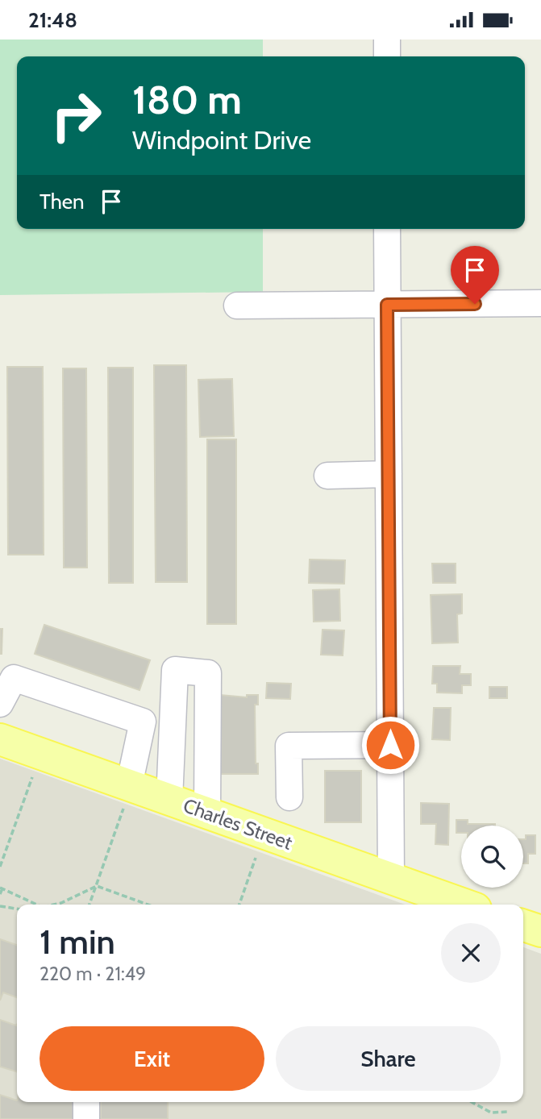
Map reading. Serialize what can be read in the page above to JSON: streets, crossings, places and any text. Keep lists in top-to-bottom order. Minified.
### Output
{"streets":{"main road":["Charles Street"]},"page":{"status":"21:48","turn":["180 m","Windpoint Drive"],"then":"Then","heading":["1 min","220 m · 21:49"],"buttons":["Exit","Share"]}}
